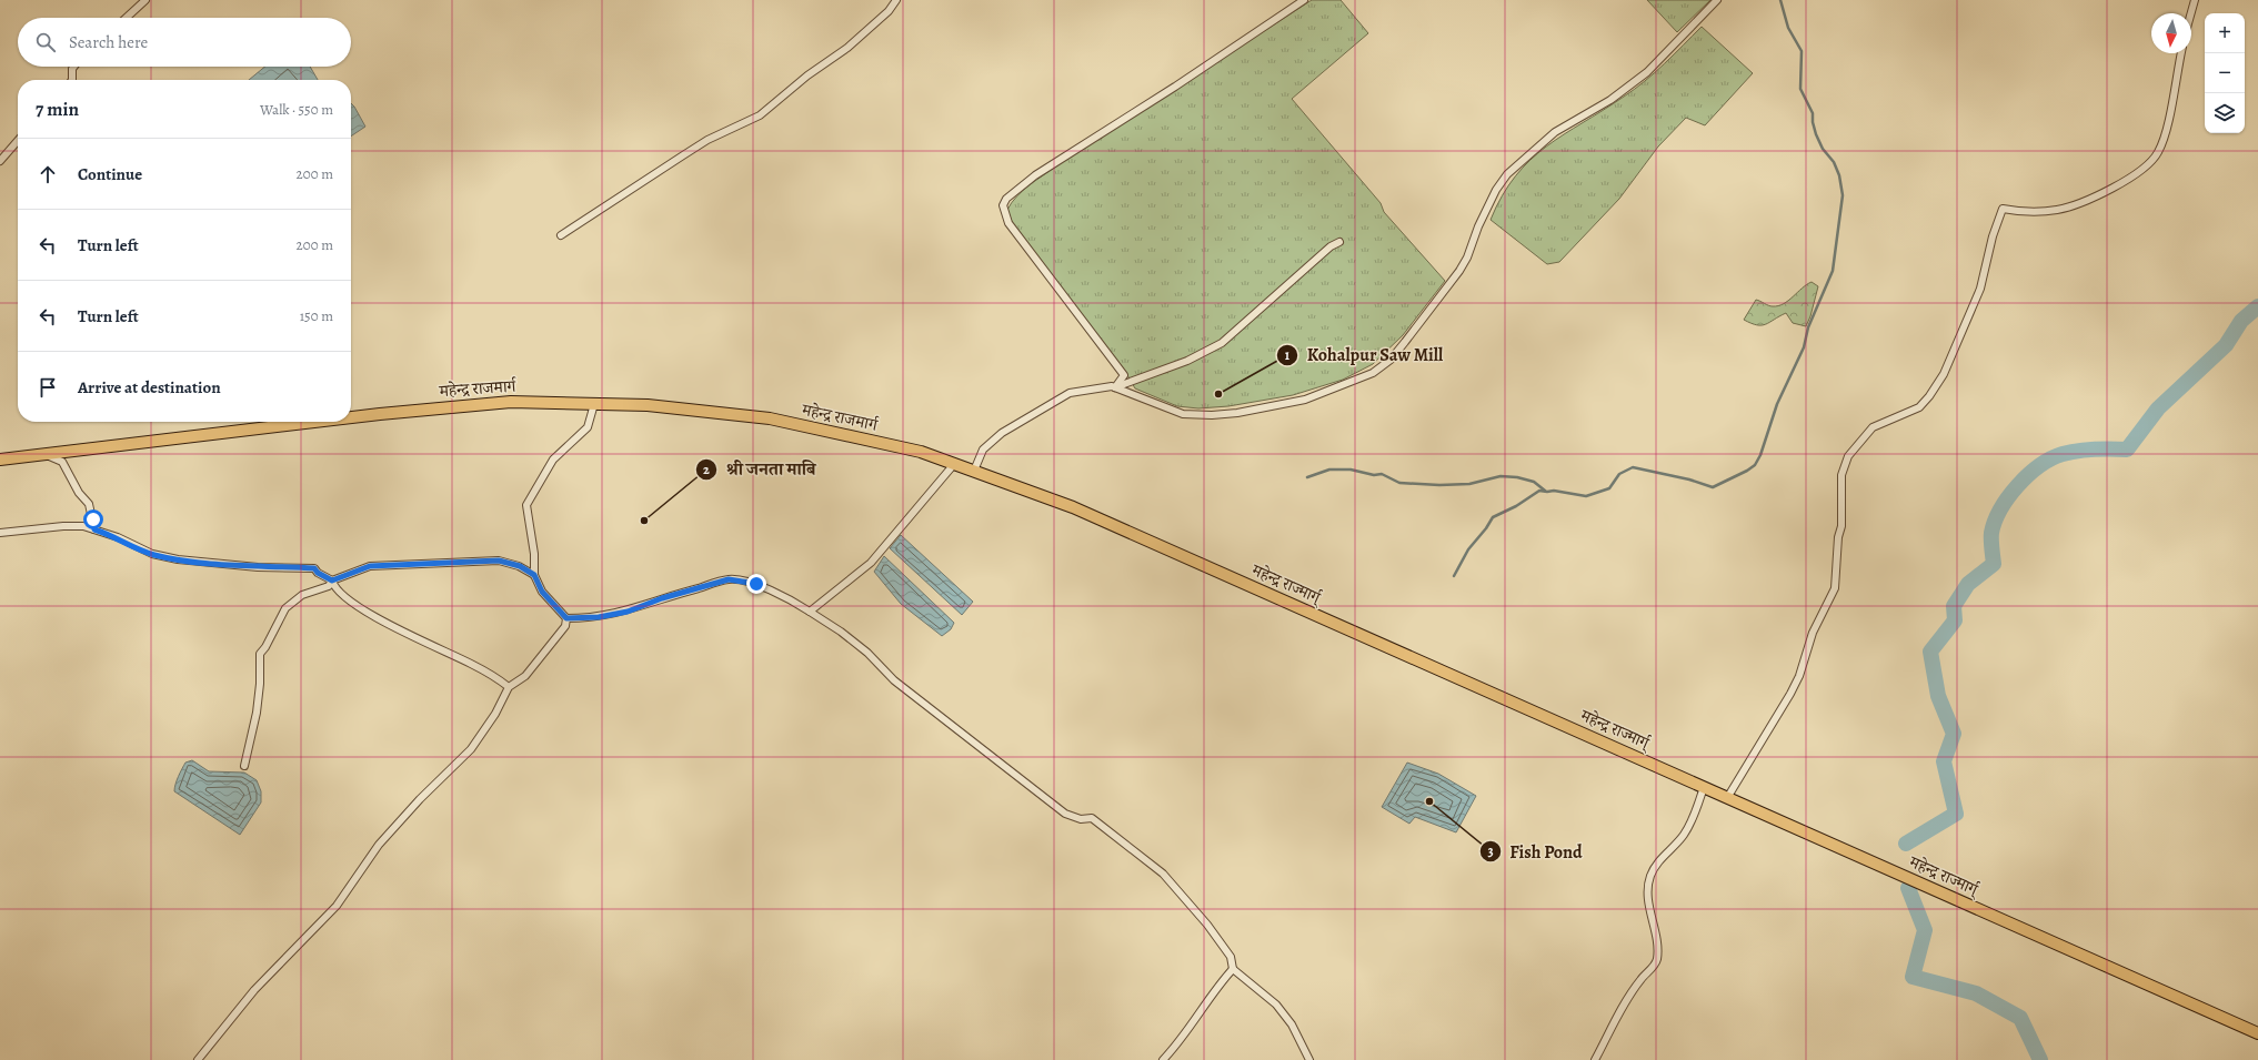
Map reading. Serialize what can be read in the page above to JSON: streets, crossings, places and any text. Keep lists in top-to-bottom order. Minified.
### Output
{"streets":{"highway":["महेन्द्र राजमार्ग","महेन्द्र राज्मार्ग्"]},"crossings":[["महेन्द्र राजमार्ग","महेन्द्र राज्मार्ग्"]],"places":["Kohalpur Saw Mill","श्री जनता माबि","Fish Pond"],"north":"bottom","page":{"map_buttons":["+","−"],"search":"Search here","heading":["7 min","Walk · 550 m"],"list":[["Continue","200 m"],["Turn left","200 m"],["Turn left","150 m"],"Arrive at destination"]}}
